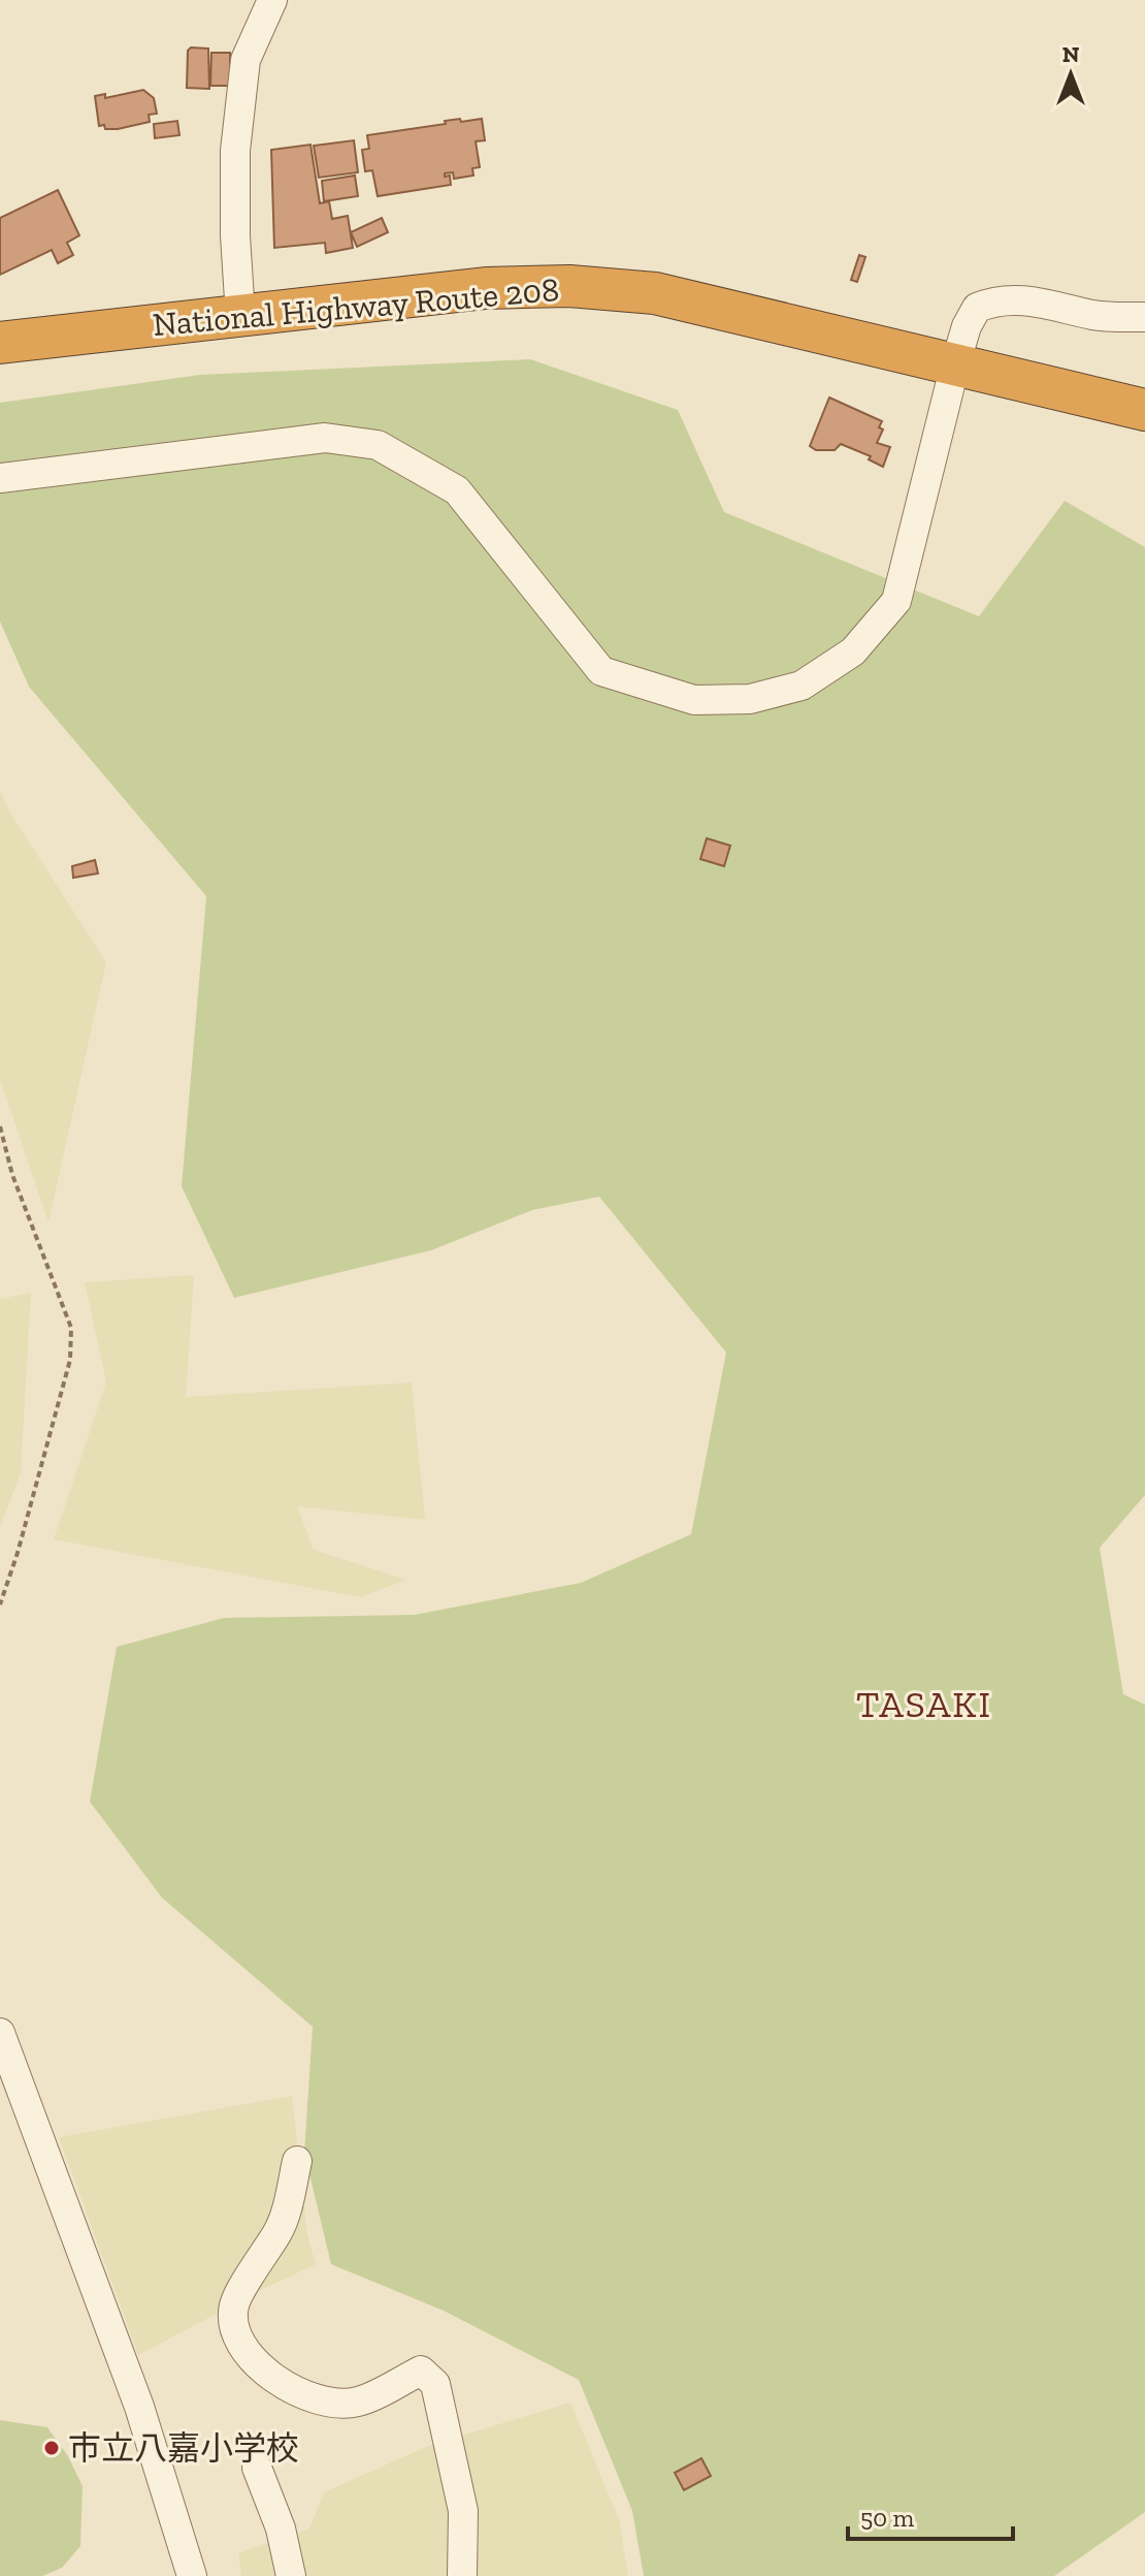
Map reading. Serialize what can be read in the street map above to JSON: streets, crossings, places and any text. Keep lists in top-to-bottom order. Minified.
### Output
{"streets":{"highway":["National Highway Route 208"]},"districts":["TASAKI"],"places":["市立八嘉小学校"],"scale_bar":"50 m","north":"top"}
